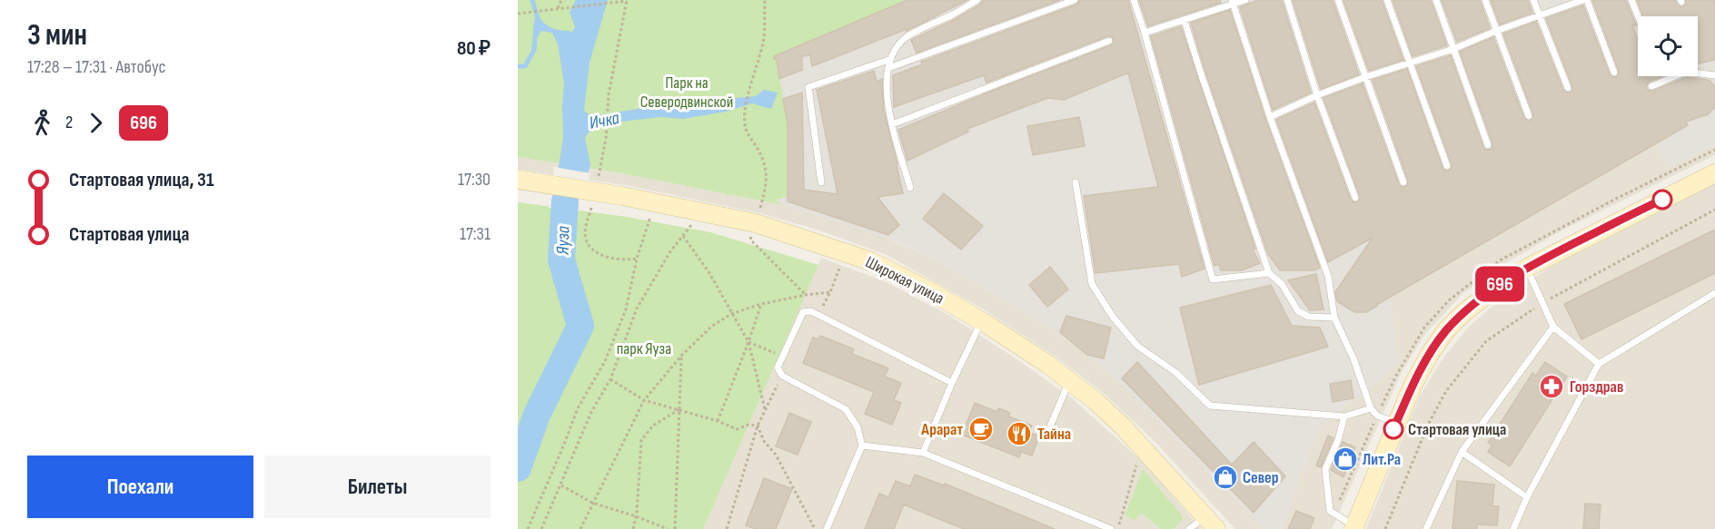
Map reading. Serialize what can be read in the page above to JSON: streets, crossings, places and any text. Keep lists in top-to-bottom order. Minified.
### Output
{"streets":{"main road":["Широкая улица"]},"water":["Ичка","Яуза"],"parks":["Парк на Северодвинской","парк Яуза"],"places":{"pharmacy":["Горздрав"],"cafe":["Арарат"],"other":["Стартовая улица"],"restaurant":["Тайна"],"shop":["Лит.Ра","Север"]},"lines":["bus line 696"],"page":{"heading":["3 мин","17:28 – 17:31 · Автобус","80 ₽"],"on_map":"696","legs":["2","696"],"list":[{"name":"Стартовая улица, 31","value":"17:30"},{"name":"Стартовая улица","value":"17:31"}],"buttons":["Поехали","Билеты"]}}
